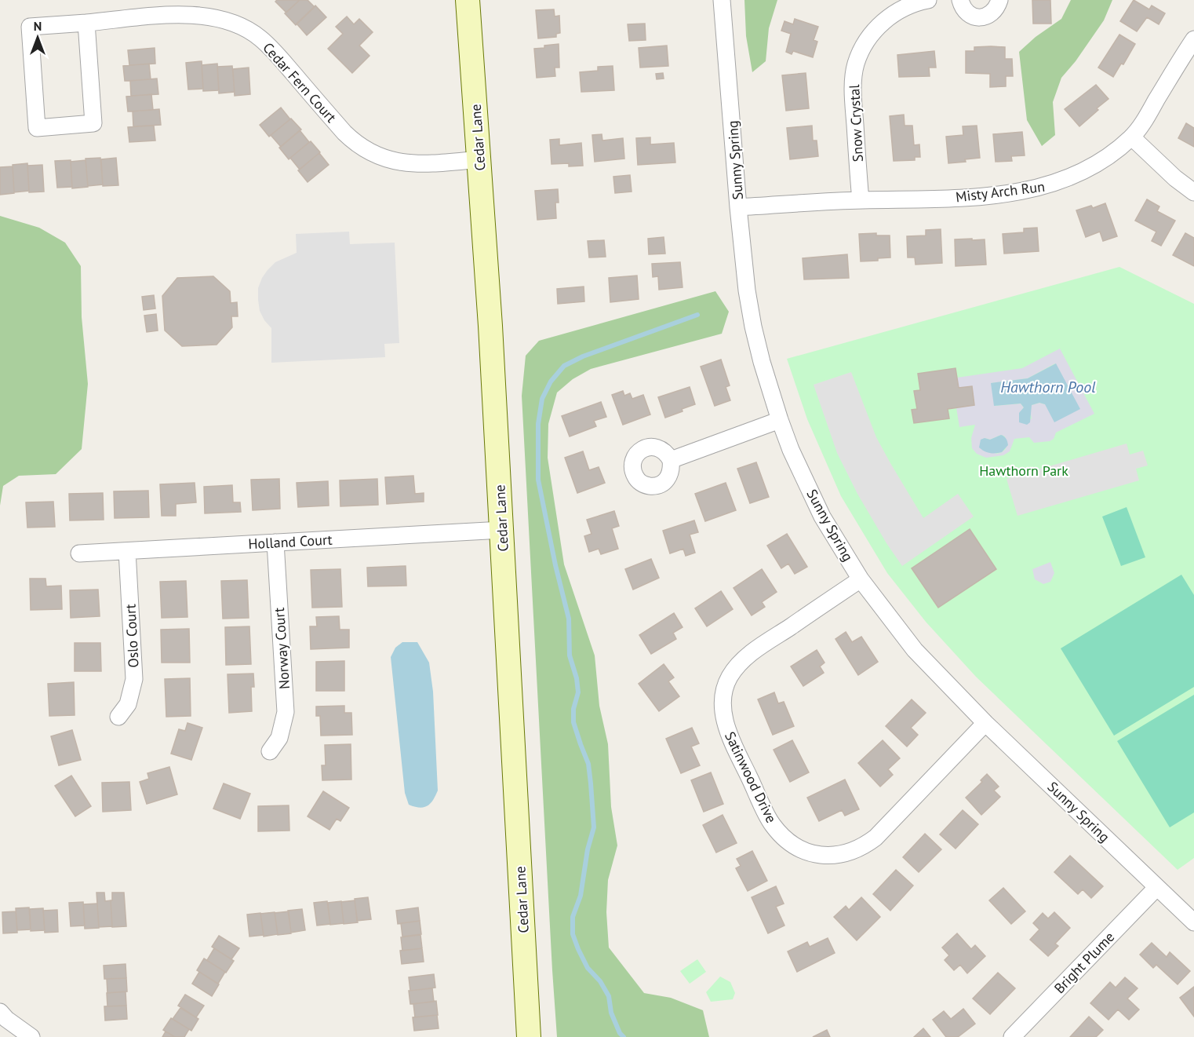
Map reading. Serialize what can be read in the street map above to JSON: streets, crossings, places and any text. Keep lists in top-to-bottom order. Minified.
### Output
{"streets":{"main road":["Cedar Lane"],"street":["Cedar Fern Court","Snow Crystal","Sunny Spring","Misty Arch Run","Holland Court","Oslo Court","Norway Court","Satinwood Drive","Bright Plume"]},"crossings":[["Cedar Fern Court","Cedar Lane"],["Snow Crystal","Misty Arch Run"],["Cedar Lane","Holland Court"],["Sunny Spring","Misty Arch Run"],["Sunny Spring","Satinwood Drive"],["Sunny Spring","Bright Plume"],["Holland Court","Oslo Court"],["Holland Court","Norway Court"]],"water":["Hawthorn Pool"],"parks":["Hawthorn Park"],"north":"top"}
